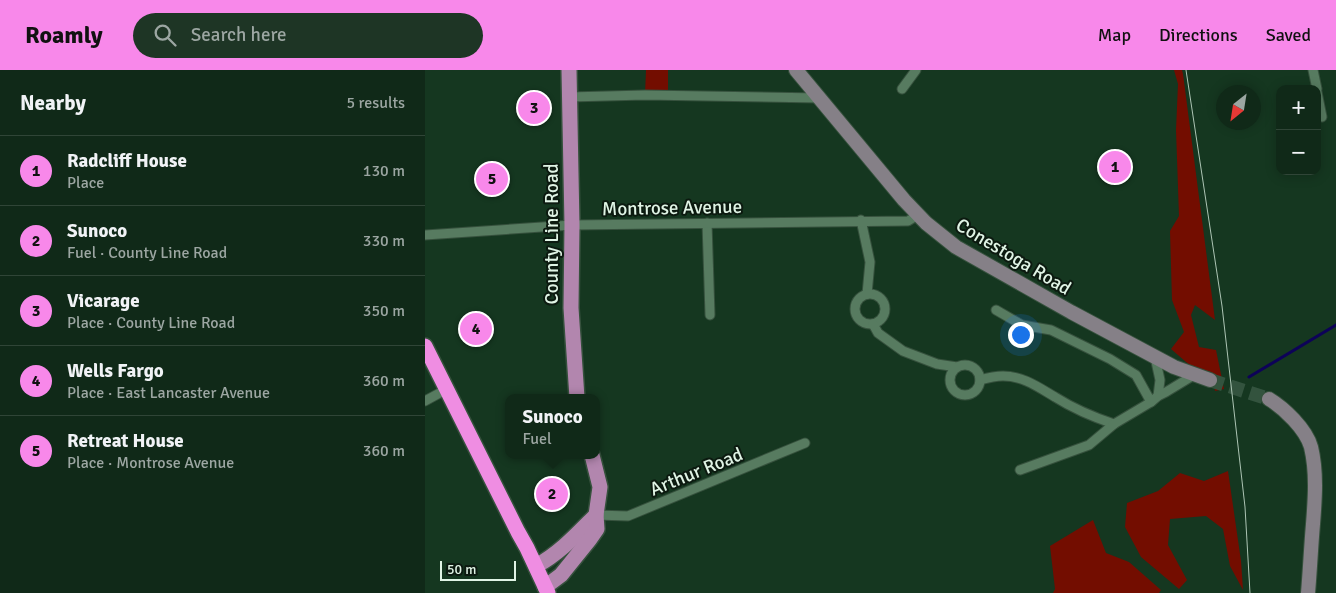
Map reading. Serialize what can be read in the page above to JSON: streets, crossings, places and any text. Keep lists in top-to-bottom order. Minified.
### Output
{"streets":{"main road":["County Line Road","Conestoga Road"],"street":["Montrose Avenue","Arthur Road"]},"crossings":[["Montrose Avenue","County Line Road"],["Montrose Avenue","Conestoga Road"]],"scale_bar":"50 m","north":"bottom left","page":{"header":"Roamly","search":"Search here","nav":["Map","Directions","Saved"],"heading":["Nearby","5 results"],"map_buttons":["+","−"],"pins":["3","1","5","4","2"],"list":[{"mark":"1","name":"Radcliff House","note":"Place","value":"130 m"},{"mark":"2","name":"Sunoco","note":"Fuel · County Line Road","value":"330 m"},{"mark":"3","name":"Vicarage","note":"Place · County Line Road","value":"350 m"},{"mark":"4","name":"Wells Fargo","note":"Place · East Lancaster Avenue","value":"360 m"},{"mark":"5","name":"Retreat House","note":"Place · Montrose Avenue","value":"360 m"}],"popup":["Sunoco","Fuel"],"scale":"50 m"}}
